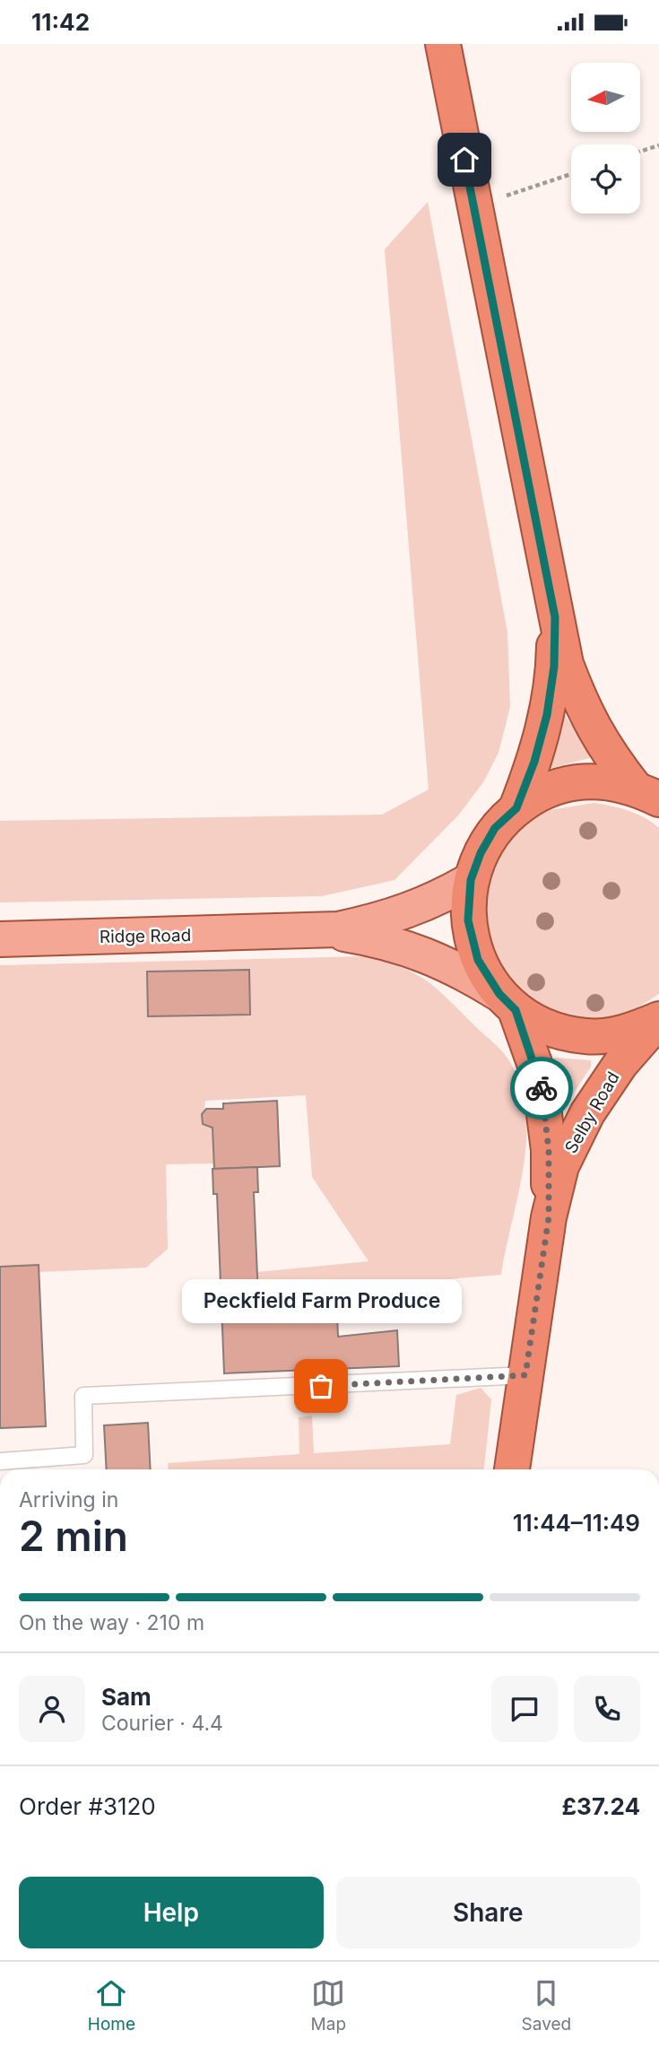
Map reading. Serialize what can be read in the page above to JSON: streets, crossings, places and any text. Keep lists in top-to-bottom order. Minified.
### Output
{"streets":{"highway":["Selby Road"],"main road":["Ridge Road"]},"crossings":[["Ridge Road","Selby Road"]],"places":["Peckfield Farm Produce"],"north":"left","page":{"status":"11:42","bubble":"Peckfield Farm Produce","heading":["2 min","Arriving in","11:44–11:49"],"panel":["Sam","Courier · 4.4","Order #3120","£37.24"],"bar":"On the way · 210 m","buttons":["Help","Share"],"tabs":["Home","Map","Saved"]}}
